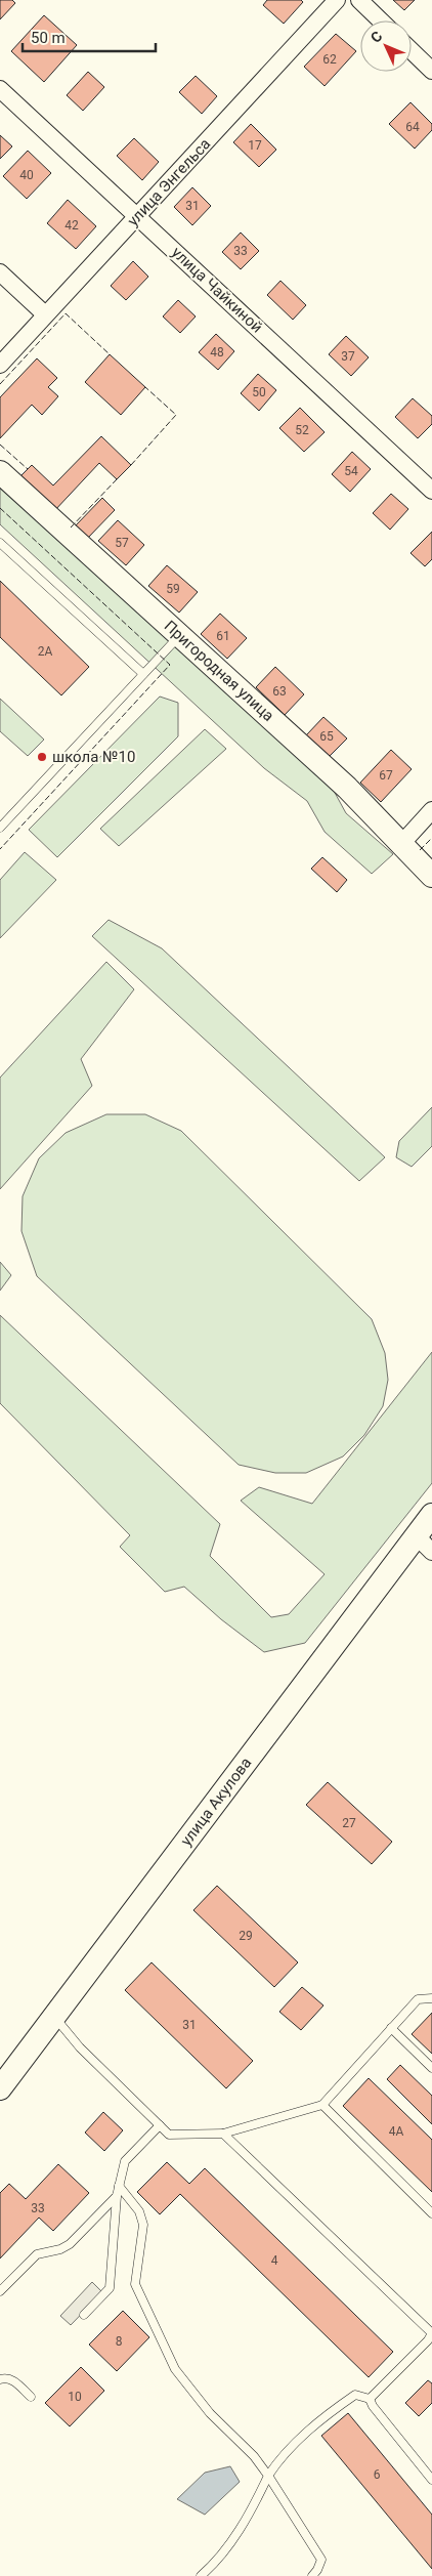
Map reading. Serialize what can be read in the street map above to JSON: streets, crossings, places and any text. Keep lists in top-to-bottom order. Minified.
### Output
{"streets":{"main road":["Пригородная улица","улица Акулова"],"street":["улица Энгельса","улица Чайкиной"]},"crossings":[["улица Энгельса","улица Чайкиной"]],"places":["школа №10"],"house_numbers":["62","64","17","40","31","42","33","48","37","50","52","54","57","59","61","2А","63","65","67","27","29","31","4А","33","4","8","10","6"],"scale_bar":"50 m","north":"top left"}
